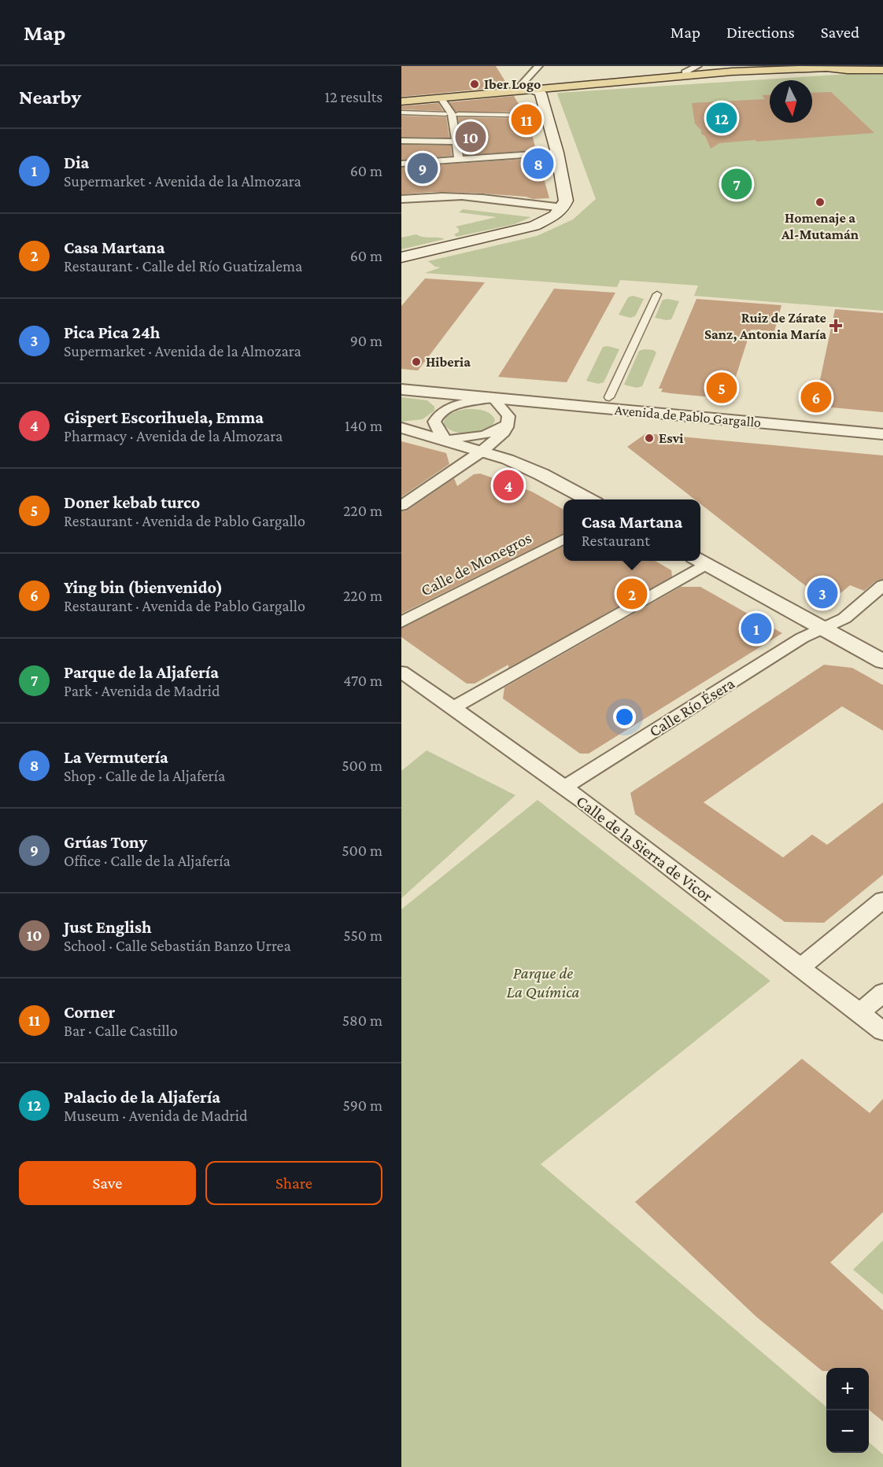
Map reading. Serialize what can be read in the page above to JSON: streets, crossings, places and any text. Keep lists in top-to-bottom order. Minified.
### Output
{"streets":{"street":["Avenida de Pablo Gargallo","Calle de Monegros","Calle Río Ésera","Calle de la Sierra de Vicor"]},"crossings":[["Calle Río Ésera","Calle de la Sierra de Vicor"]],"parks":["Parque de La Química"],"places":{"other":["Iber Logo","Homenaje a Al-Mutamán","Hiberia","Esvi"],"health":["Ruiz de Zárate Sanz, Antonia María"]},"north":"bottom","page":{"header":"Map","nav":["Map","Directions","Saved"],"heading":["Nearby","12 results"],"pins":["12","11","10","8","9","7","5","6","4","3","2","1"],"list":[{"mark":"1","name":"Dia","note":"Supermarket · Avenida de la Almozara","value":"60 m"},{"mark":"2","name":"Casa Martana","note":"Restaurant · Calle del Río Guatizalema","value":"60 m"},{"mark":"3","name":"Pica Pica 24h","note":"Supermarket · Avenida de la Almozara","value":"90 m"},{"mark":"4","name":"Gispert Escorihuela, Emma","note":"Pharmacy · Avenida de la Almozara","value":"140 m"},{"mark":"5","name":"Doner kebab turco","note":"Restaurant · Avenida de Pablo Gargallo","value":"220 m"},{"mark":"6","name":"Ying bin (bienvenido)","note":"Restaurant · Avenida de Pablo Gargallo","value":"220 m"},{"mark":"7","name":"Parque de la Aljafería","note":"Park · Avenida de Madrid","value":"470 m"},{"mark":"8","name":"La Vermutería","note":"Shop · Calle de la Aljafería","value":"500 m"},{"mark":"9","name":"Grúas Tony","note":"Office · Calle de la Aljafería","value":"500 m"},{"mark":"10","name":"Just English","note":"School · Calle Sebastián Banzo Urrea","value":"550 m"},{"mark":"11","name":"Corner","note":"Bar · Calle Castillo","value":"580 m"},{"mark":"12","name":"Palacio de la Aljafería","note":"Museum · Avenida de Madrid","value":"590 m"}],"popup":["Casa Martana","Restaurant"],"buttons":["Save","Share"],"map_buttons":["+","−"]}}
